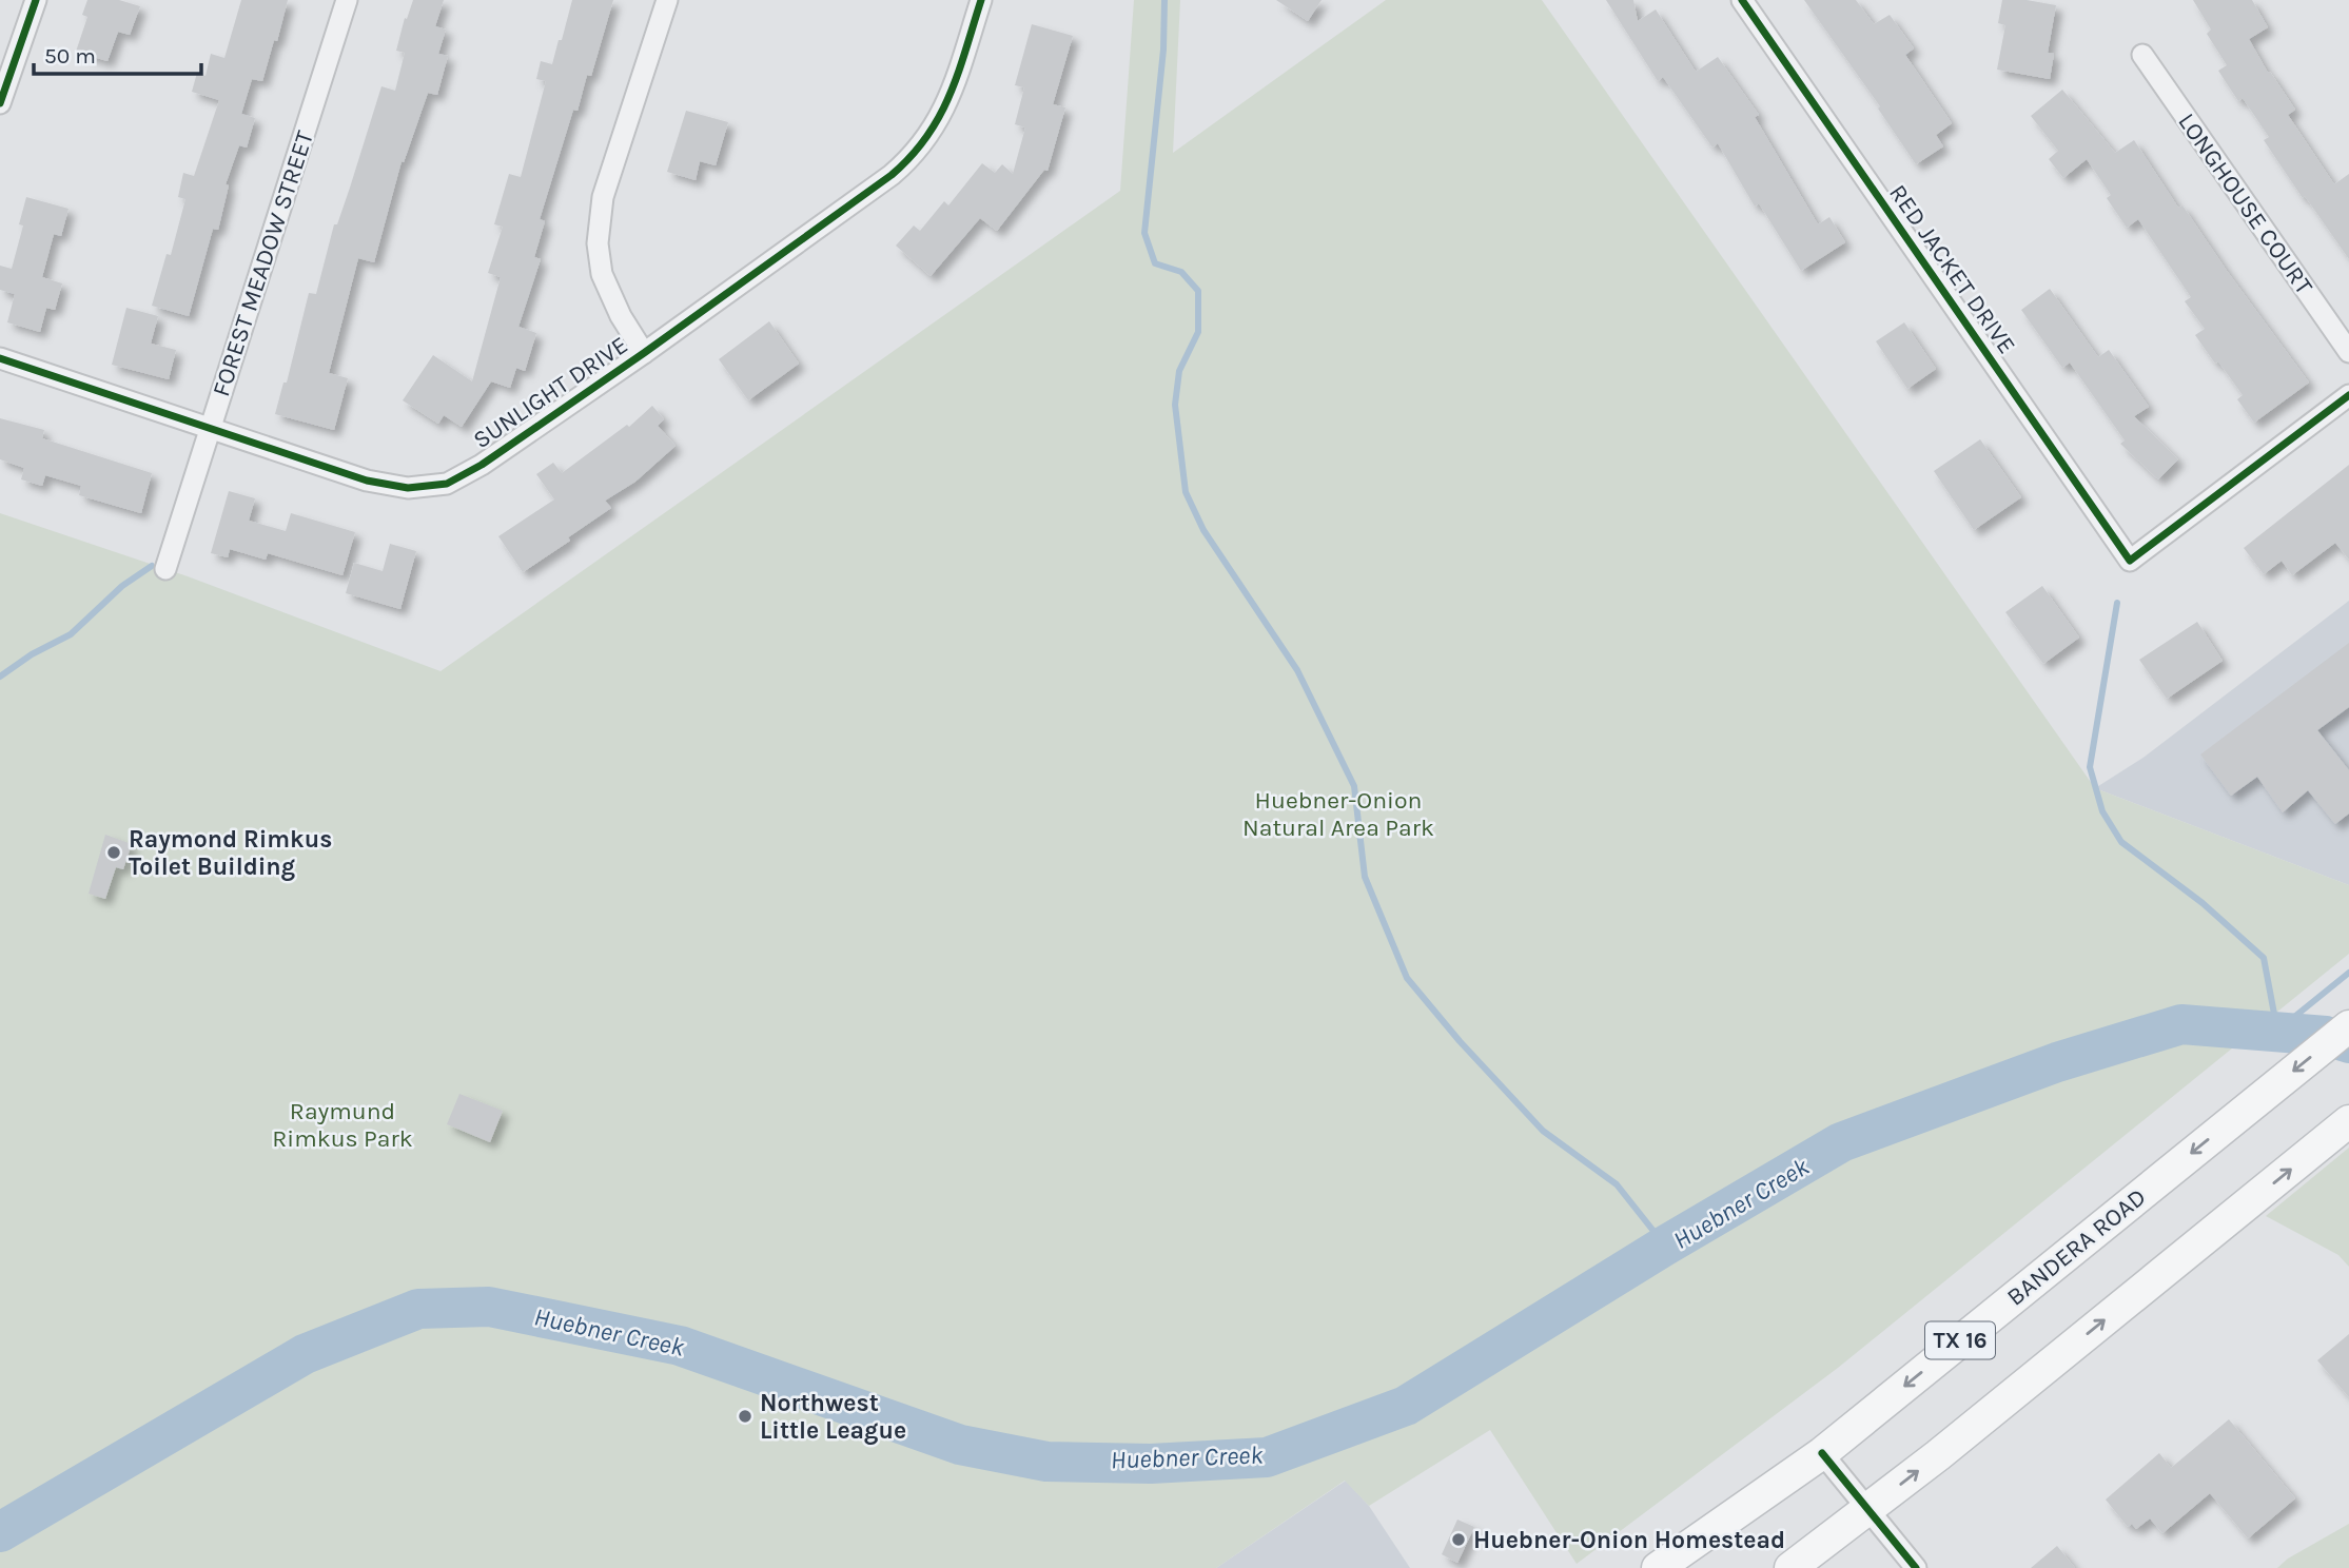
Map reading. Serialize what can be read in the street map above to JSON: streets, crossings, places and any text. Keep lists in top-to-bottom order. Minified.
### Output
{"streets":{"main road":["BANDERA ROAD","TX 16"],"street":["LONGHOUSE COURT","FOREST MEADOW STREET","RED JACKET DRIVE","SUNLIGHT DRIVE"]},"crossings":[["FOREST MEADOW STREET","SUNLIGHT DRIVE"]],"water":["Huebner Creek"],"parks":["Huebner-Onion Natural Area Park","Raymund Rimkus Park"],"places":["Raymond Rimkus Toilet Building","Northwest Little League","Huebner-Onion Homestead"],"scale_bar":"50 m"}
